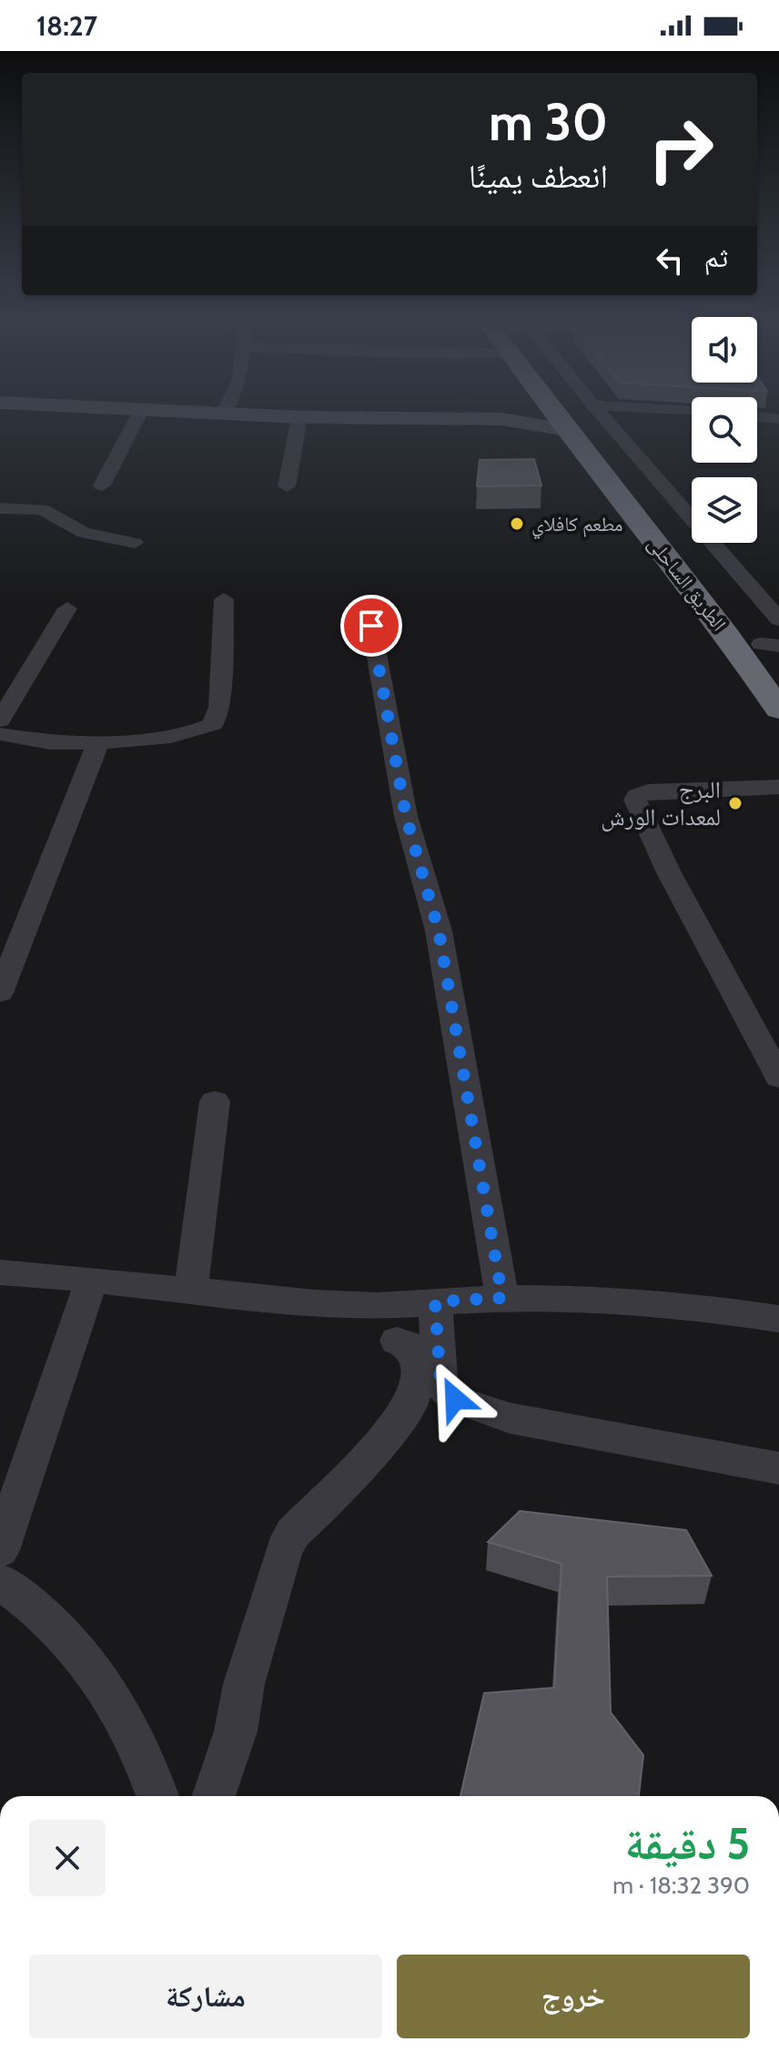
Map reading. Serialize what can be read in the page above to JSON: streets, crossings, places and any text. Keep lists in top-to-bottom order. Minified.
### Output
{"streets":{"highway":["الطريق الساحلى"]},"places":["مطعم كافلاي","البرج لمعدات الورش"],"page":{"status":"18:27","turn":["30 m","انعطف يمينًا"],"then":"ثم","heading":["5 دقيقة","390 m · 18:32"],"buttons":["خروج","مشاركة"]}}
